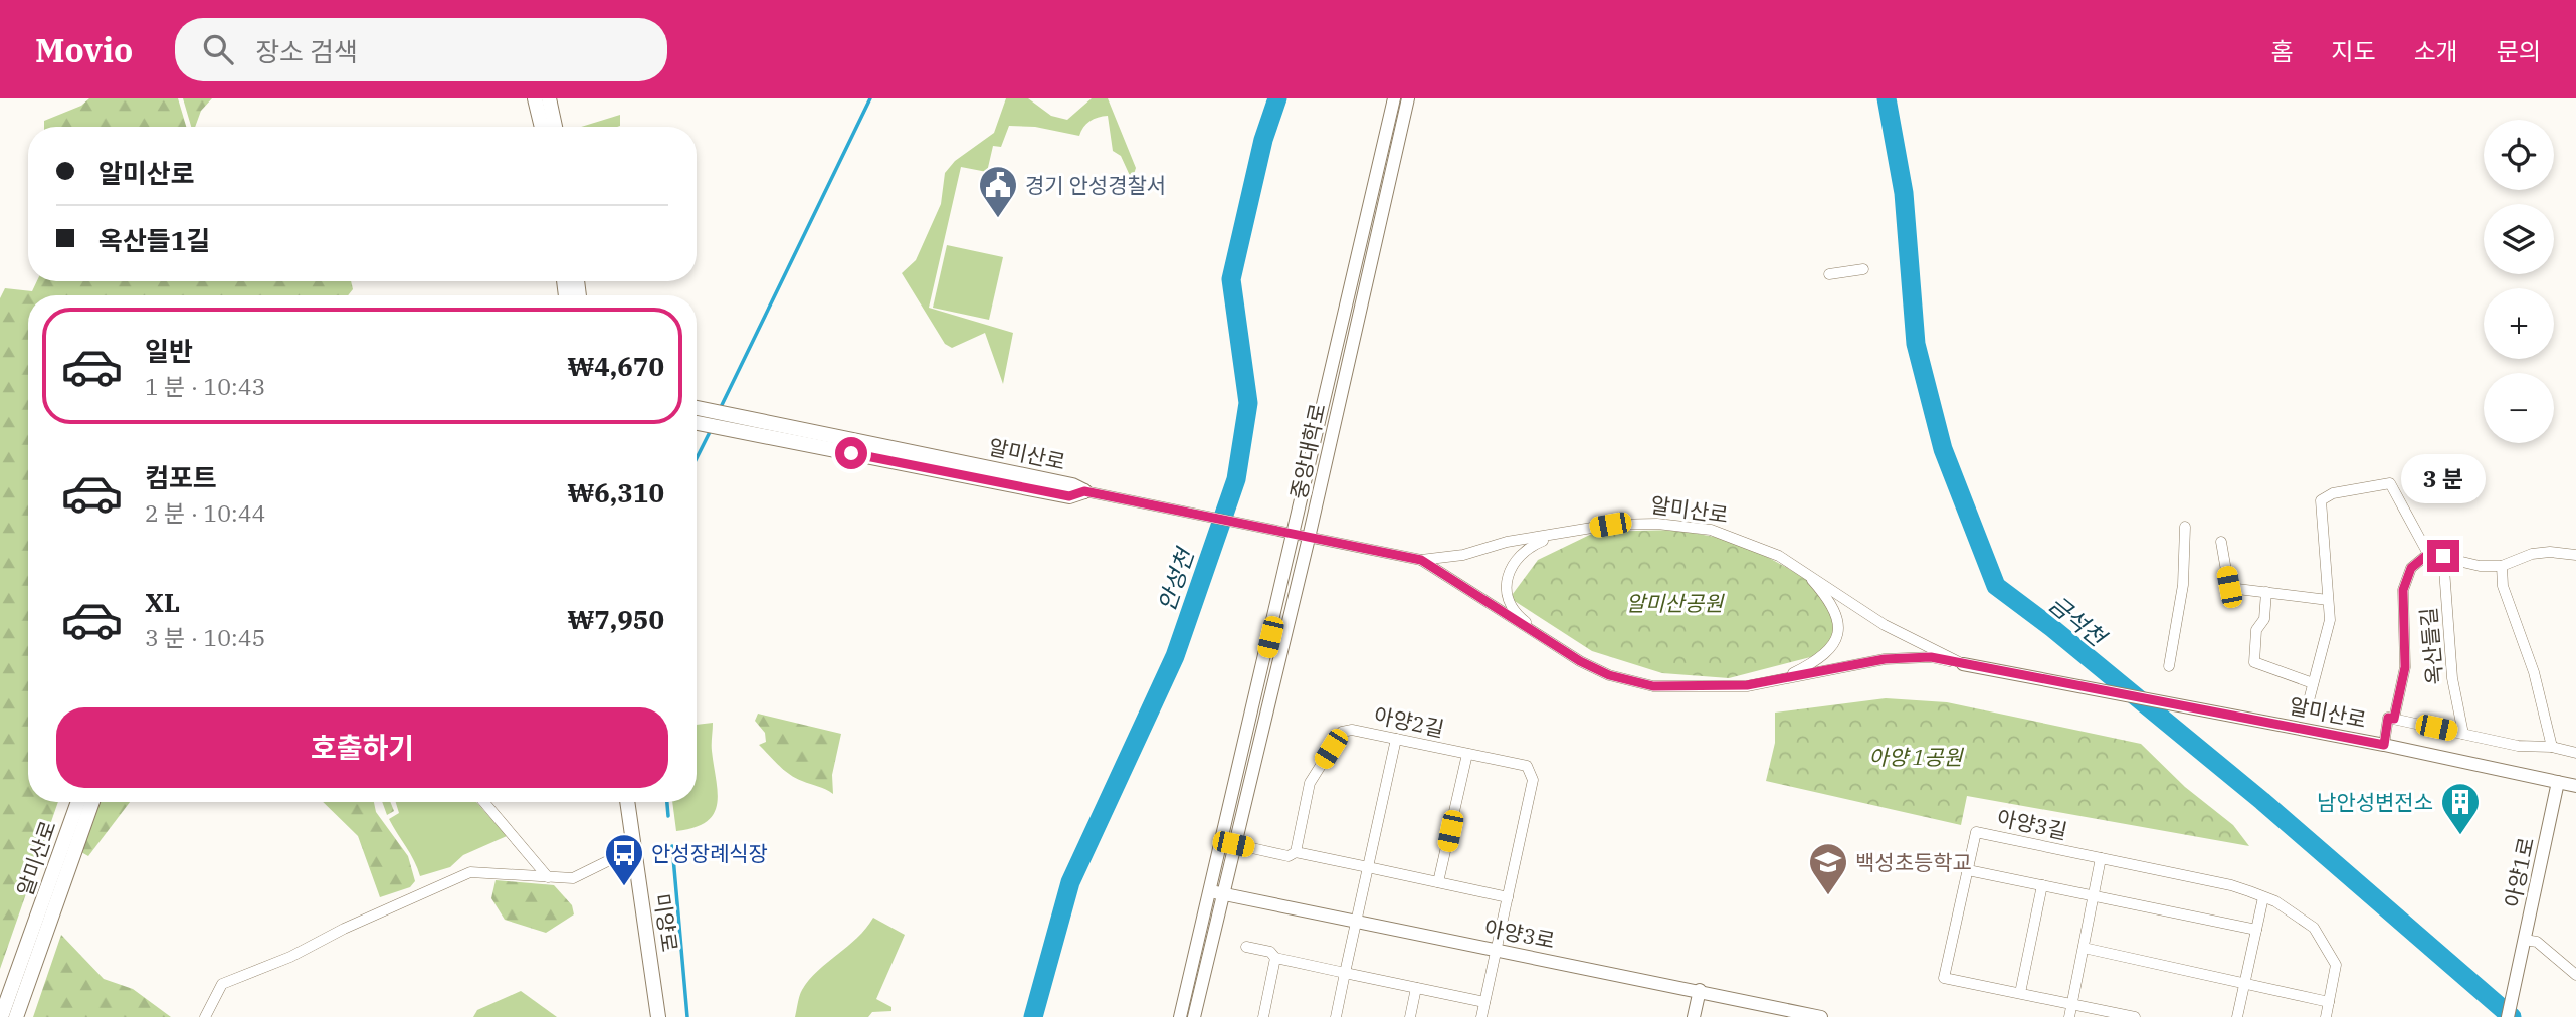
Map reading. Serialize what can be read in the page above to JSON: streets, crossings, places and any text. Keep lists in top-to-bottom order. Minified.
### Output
{"streets":{"main road":["알미산로","미양로"],"street":["중앙대학로","옥산들길","아양2길","아양3길","아양1로","아양3로"]},"crossings":[["중앙대학로","알미산로"],["중앙대학로","아양3로"],["알미산로","아양1로"],["아양2길","아양3로"]],"water":["안성천","금석천"],"parks":["알미산공원","아양 1공원"],"places":{"public building":["경기 안성경찰서"],"building":["남안성변전소"],"bus stop":["안성장례식장"],"school or university":["백성초등학교"]},"page":{"header":"Movio","search":"장소 검색","nav":["홈","지도","소개","문의"],"map_buttons":["+","−"],"banner":["알미산로","옥산들1길"],"list":[{"name":"일반","note":"1 분 · 10:43","value":"₩4,670"},{"name":"컴포트","note":"2 분 · 10:44","value":"₩6,310"},{"name":"XL","note":"3 분 · 10:45","value":"₩7,950"}],"bubble":"3 분","buttons":"호출하기"}}
